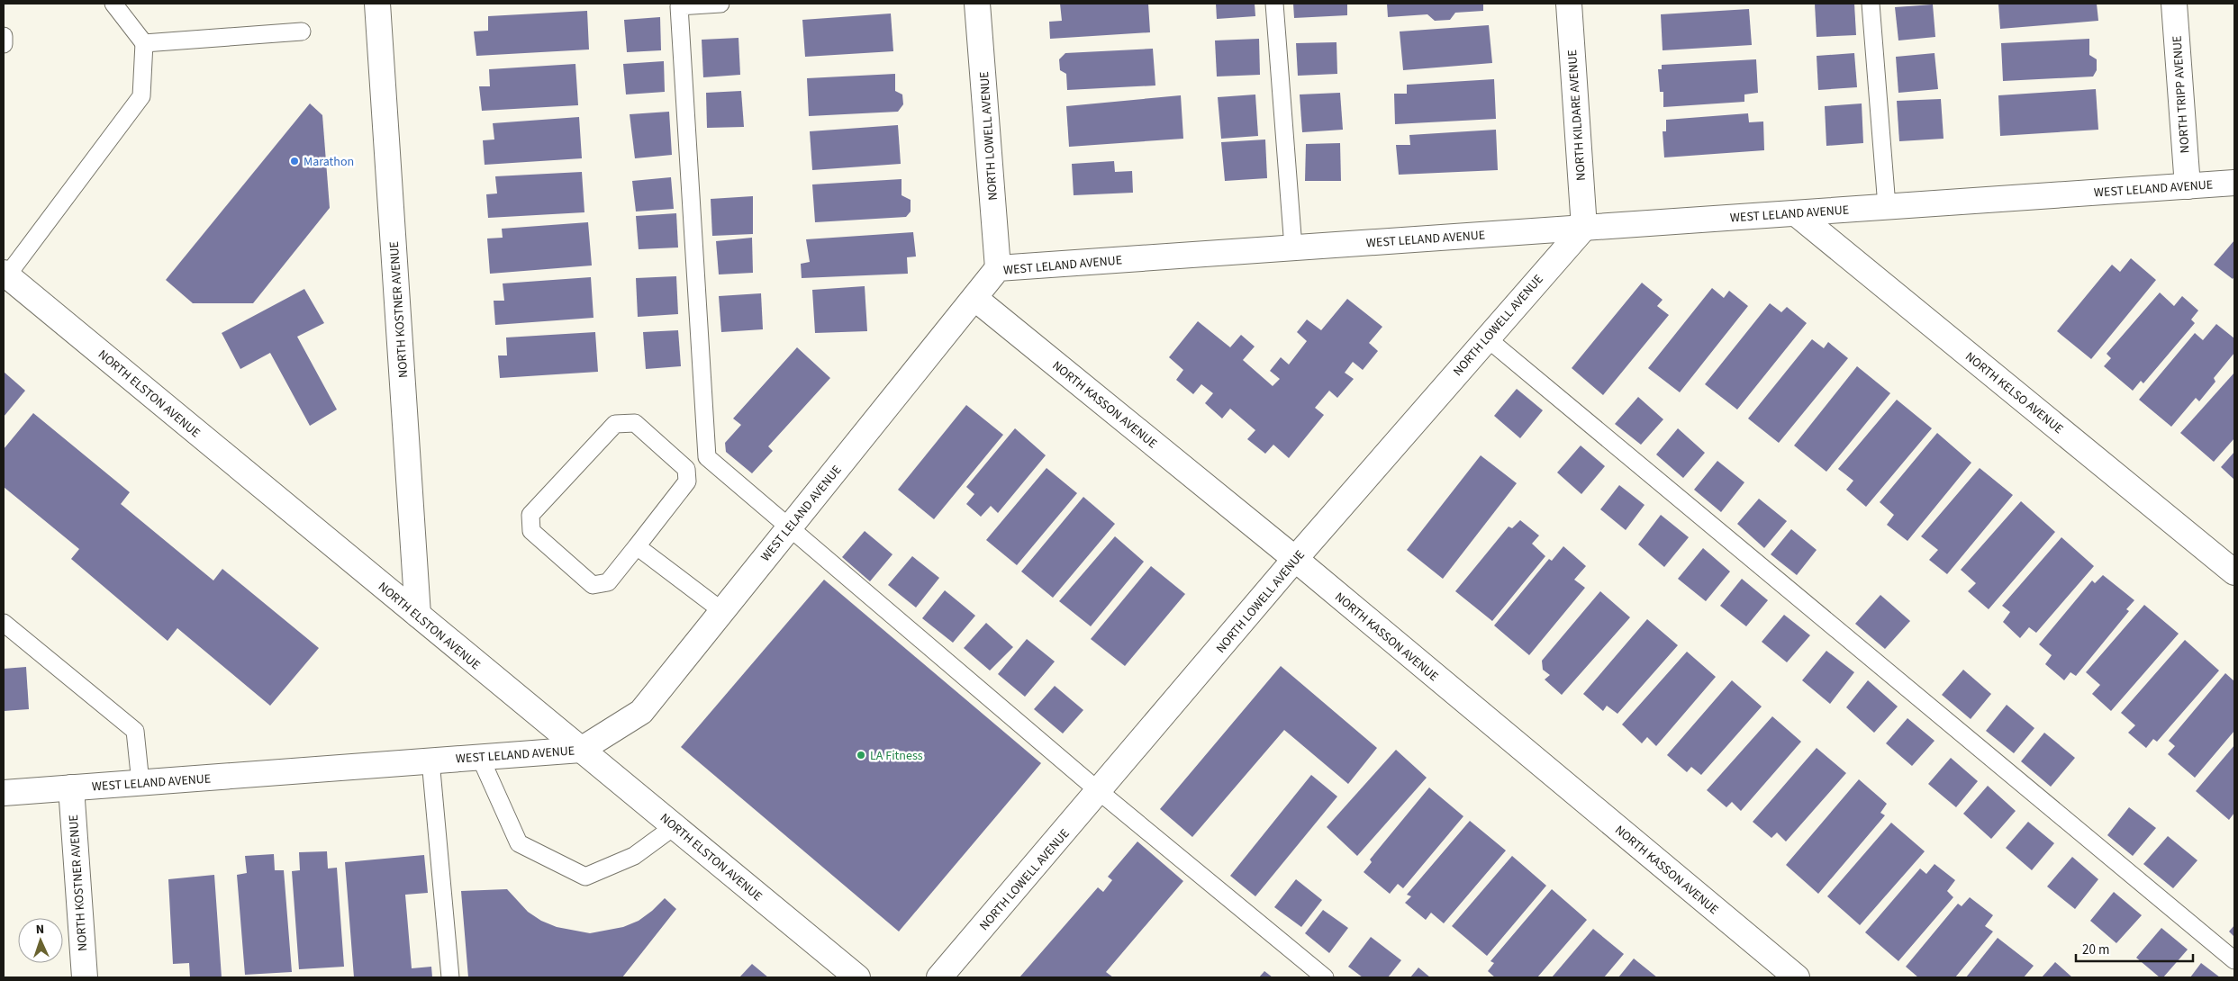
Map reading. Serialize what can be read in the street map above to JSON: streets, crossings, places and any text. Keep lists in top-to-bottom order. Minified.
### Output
{"streets":{"street":["NORTH TRIPP AVENUE","NORTH KILDARE AVENUE","NORTH LOWELL AVENUE","WEST LELAND AVENUE","NORTH KOSTNER AVENUE","NORTH KELSO AVENUE","NORTH ELSTON AVENUE","NORTH KASSON AVENUE"]},"crossings":[["NORTH TRIPP AVENUE","WEST LELAND AVENUE"],["NORTH KILDARE AVENUE","NORTH LOWELL AVENUE"],["NORTH KILDARE AVENUE","WEST LELAND AVENUE"],["NORTH LOWELL AVENUE","WEST LELAND AVENUE"],["NORTH LOWELL AVENUE","NORTH KASSON AVENUE"],["WEST LELAND AVENUE","NORTH KOSTNER AVENUE"],["WEST LELAND AVENUE","NORTH KELSO AVENUE"],["WEST LELAND AVENUE","NORTH ELSTON AVENUE"],["WEST LELAND AVENUE","NORTH KASSON AVENUE"],["NORTH KOSTNER AVENUE","NORTH ELSTON AVENUE"]],"places":["Marathon","LA Fitness"],"scale_bar":"20 m","north":"top"}
